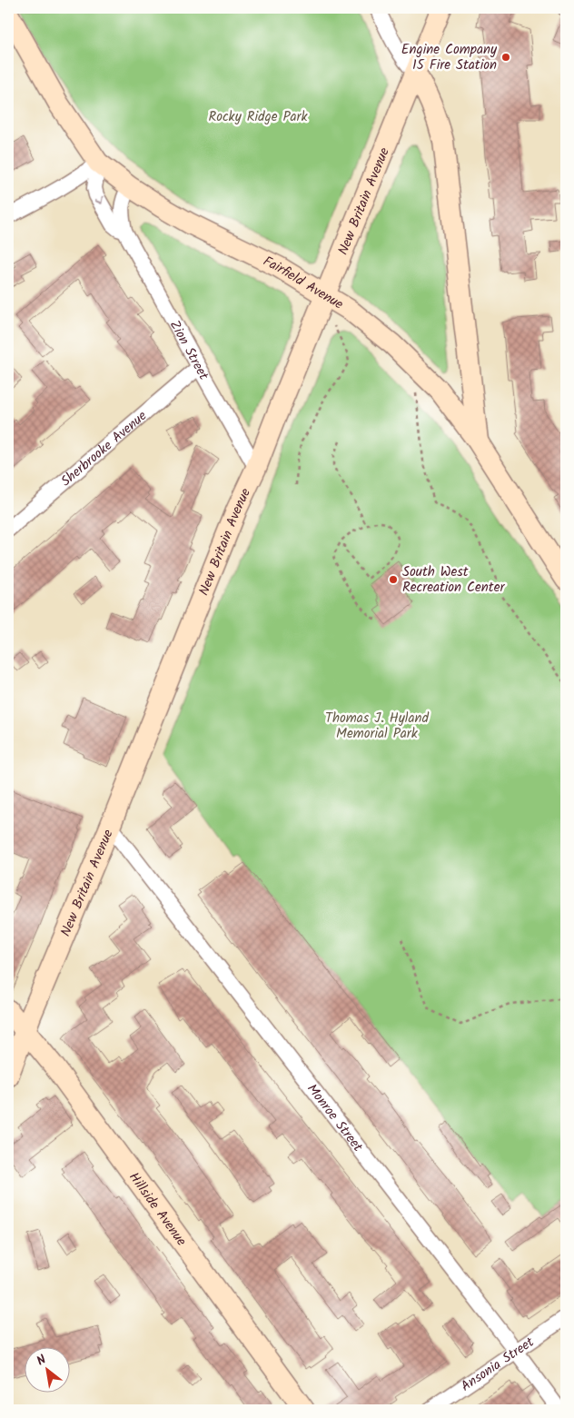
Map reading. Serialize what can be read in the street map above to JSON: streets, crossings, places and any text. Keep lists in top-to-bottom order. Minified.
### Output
{"streets":{"main road":["New Britain Avenue","Fairfield Avenue","Hillside Avenue"],"street":["Zion Street","Sherbrooke Avenue","Monroe Street","Ansonia Street"]},"crossings":[["New Britain Avenue","Fairfield Avenue"],["New Britain Avenue","Zion Street"],["New Britain Avenue","Monroe Street"],["New Britain Avenue","Hillside Avenue"],["Fairfield Avenue","Zion Street"],["Zion Street","Sherbrooke Avenue"],["Monroe Street","Ansonia Street"]],"parks":["Rocky Ridge Park","Thomas J. Hyland Memorial Park"],"places":["Engine Company 15 Fire Station","South West Recreation Center"],"north":"top left"}
